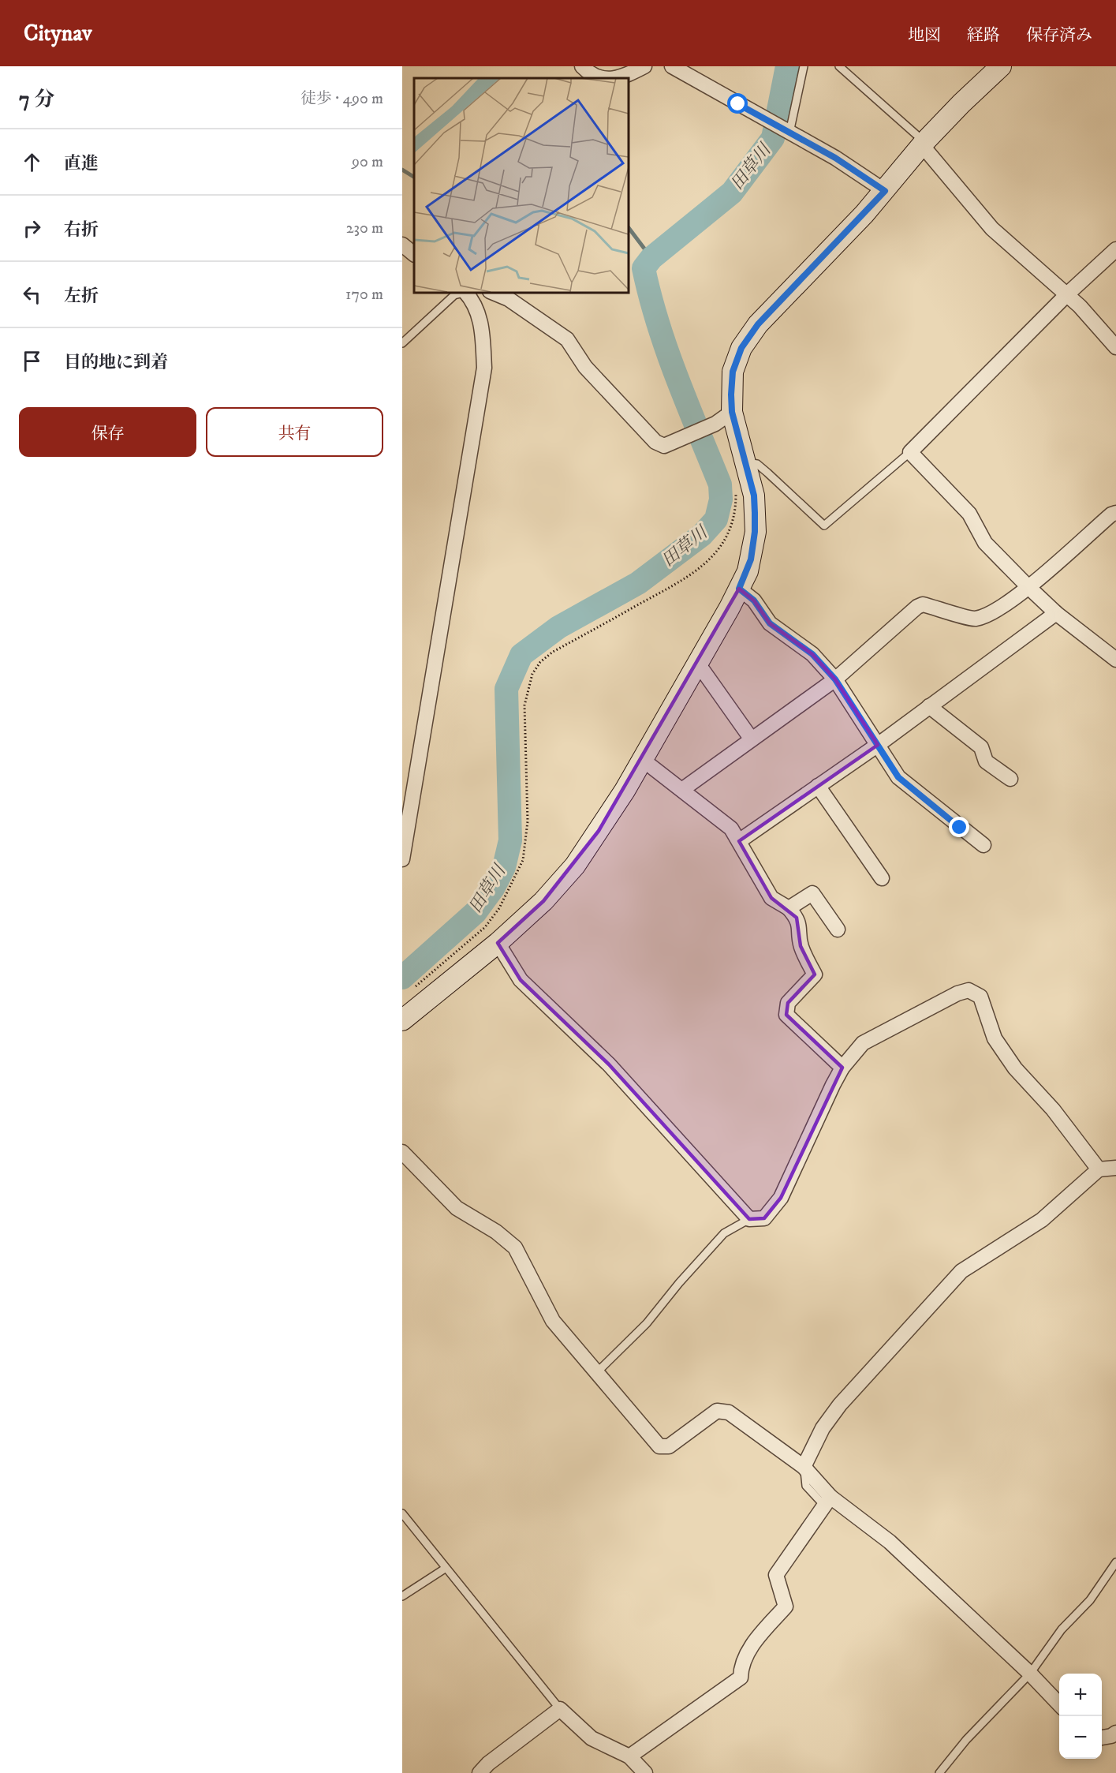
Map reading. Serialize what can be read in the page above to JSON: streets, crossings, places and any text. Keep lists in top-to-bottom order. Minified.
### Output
{"water":["田草川"],"page":{"header":"Citynav","nav":["地図","経路","保存済み"],"heading":["7 分","徒歩 · 490 m"],"list":[["直進","90 m"],["右折","230 m"],["左折","170 m"],"目的地に到着"],"buttons":["保存","共有"],"map_buttons":["+","−"]}}
